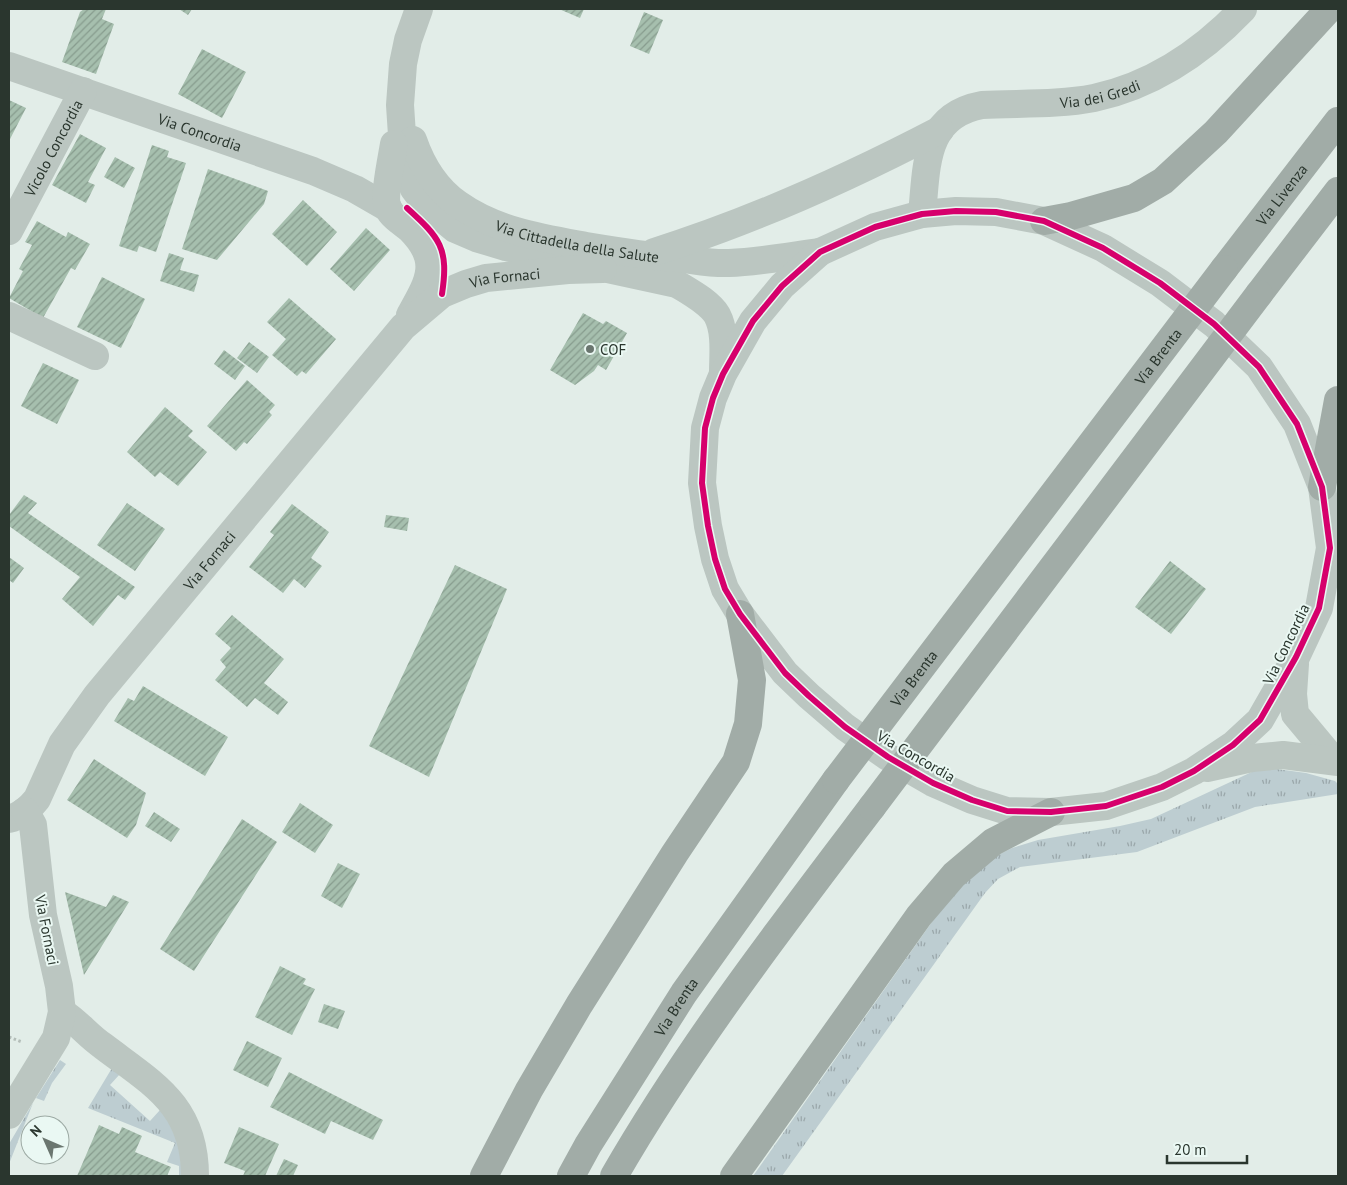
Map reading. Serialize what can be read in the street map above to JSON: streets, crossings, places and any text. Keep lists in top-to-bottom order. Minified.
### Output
{"streets":{"highway":["Via Livenza","Via Brenta"],"street":["Via dei Gredi","Via Concordia","Vicolo Concordia","Via Cittadella della Salute","Via Fornaci"]},"crossings":[["Via dei Gredi","Via Concordia"],["Via dei Gredi","Via Cittadella della Salute"],["Via Concordia","Vicolo Concordia"],["Via Concordia","Via Cittadella della Salute"],["Via Concordia","Via Fornaci"],["Via Livenza","Via Brenta"],["Via Cittadella della Salute","Via Fornaci"]],"places":["COF"],"scale_bar":"20 m","north":"top left"}
